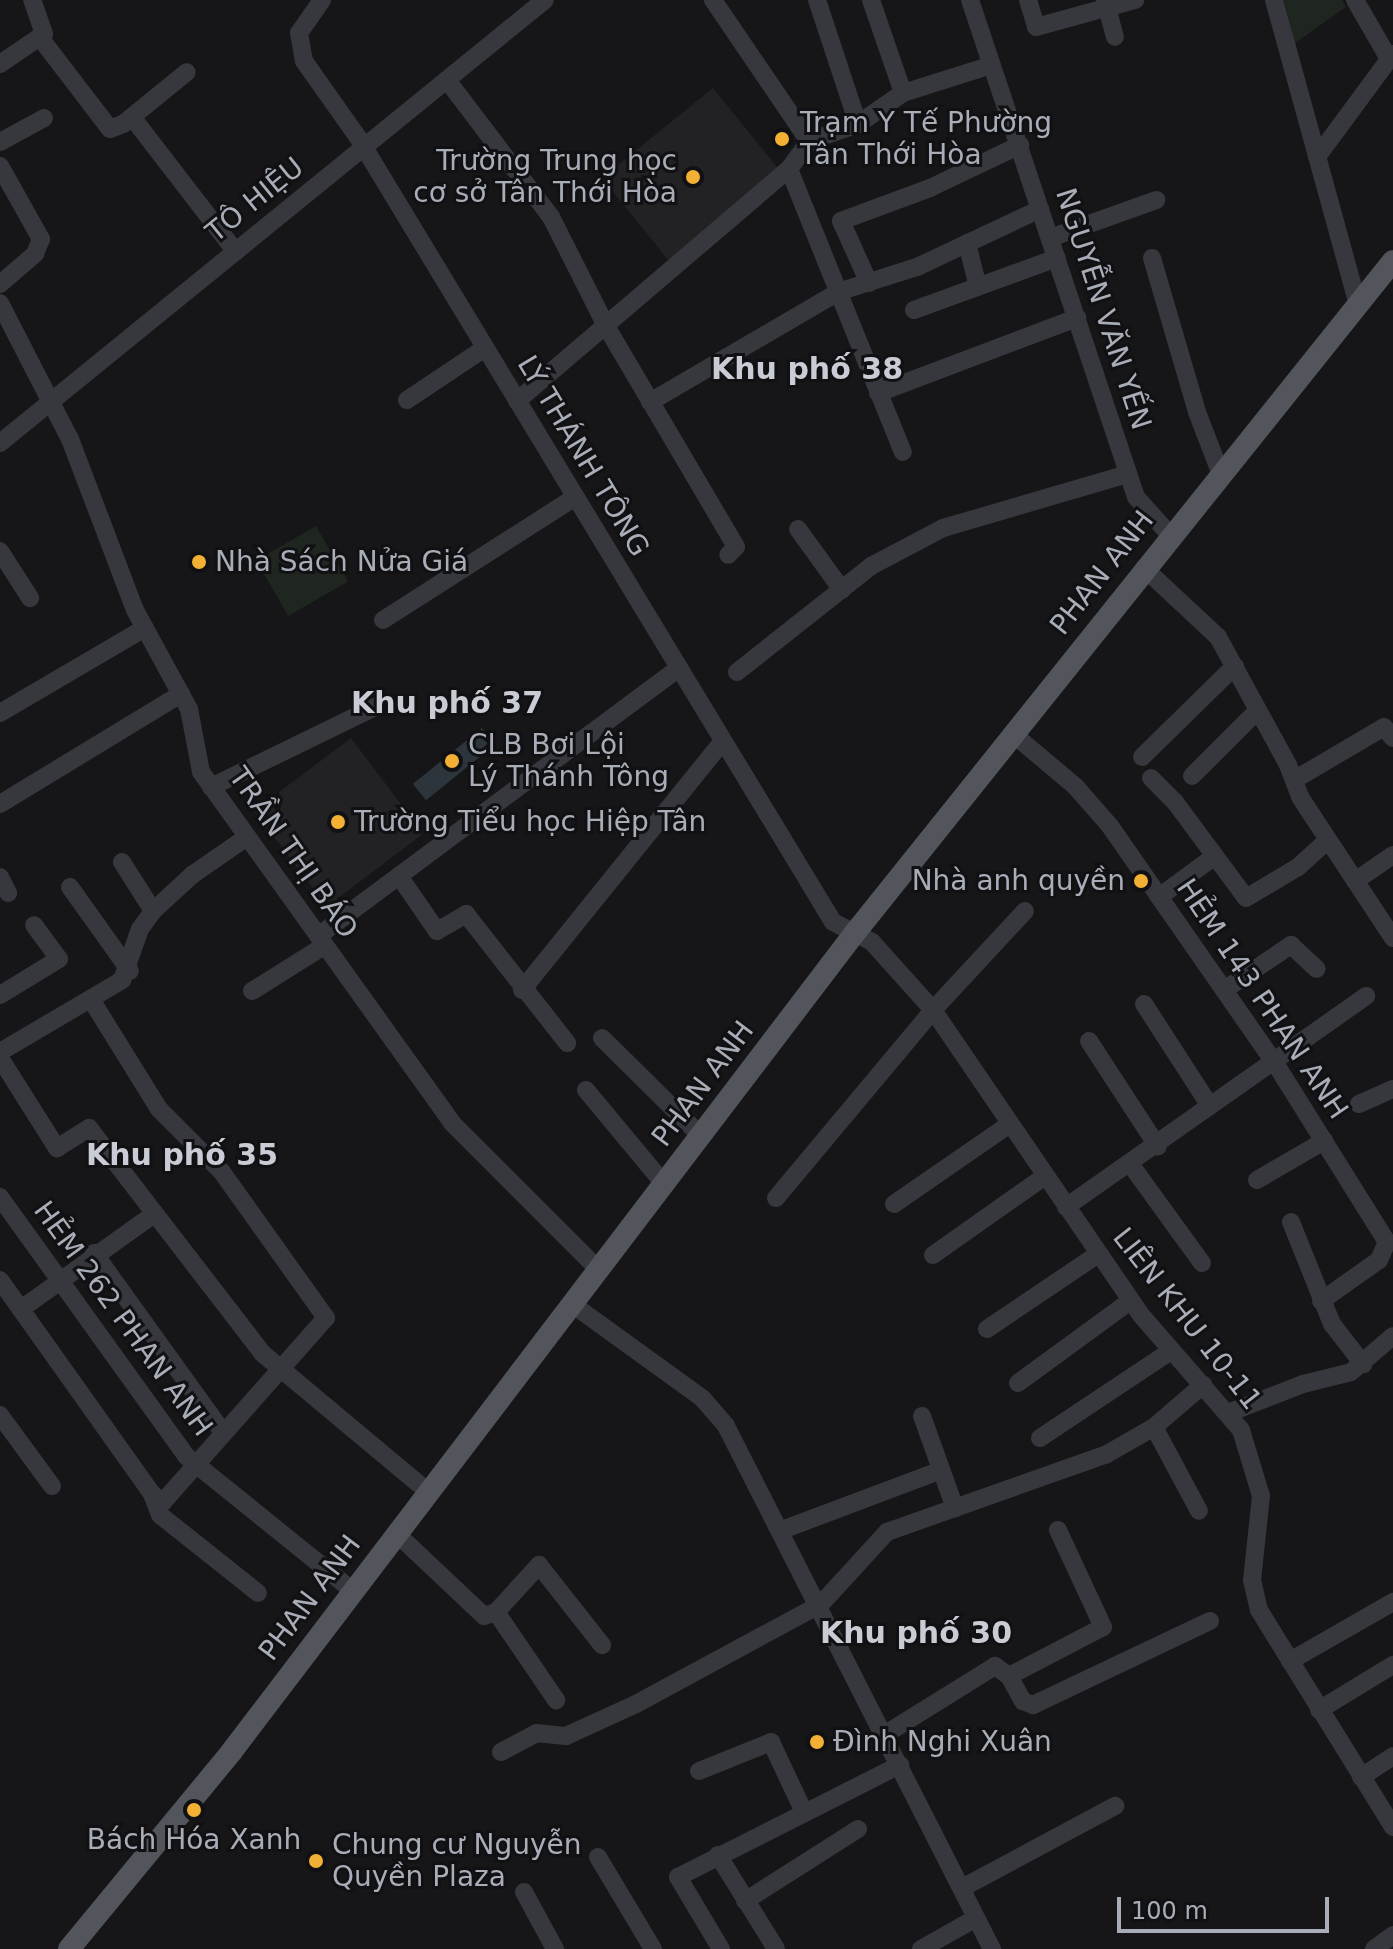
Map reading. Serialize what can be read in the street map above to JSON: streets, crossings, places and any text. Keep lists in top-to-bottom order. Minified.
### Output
{"streets":{"main road":["PHAN ANH"],"street":["TÔ HIỆU","NGUYỄN VĂN YẾN","LÝ THÁNH TÔNG","TRẦN THỊ BÁO","HẺM 143 PHAN ANH","HẺM 262 PHAN ANH","LIÊN KHU 10-11"]},"crossings":[["TÔ HIỆU","LÝ THÁNH TÔNG"],["TÔ HIỆU","TRẦN THỊ BÁO"],["NGUYỄN VĂN YẾN","PHAN ANH"],["LÝ THÁNH TÔNG","PHAN ANH"],["LÝ THÁNH TÔNG","LIÊN KHU 10-11"],["PHAN ANH","TRẦN THỊ BÁO"],["PHAN ANH","HẺM 143 PHAN ANH"],["PHAN ANH","HẺM 262 PHAN ANH"],["PHAN ANH","LIÊN KHU 10-11"]],"districts":["Khu phố 38","Khu phố 37","Khu phố 35","Khu phố 30"],"places":["Trạm Y Tế Phường Tân Thới Hòa","Trường Trung học cơ sở Tân Thới Hòa","Nhà Sách Nửa Giá","CLB Bơi Lội Lý Thánh Tông","Trường Tiểu học Hiệp Tân","Nhà anh quyền","Đình Nghi Xuân","Bách Hóa Xanh","Chung cư Nguyễn Quyền Plaza"],"scale_bar":"100 m"}
